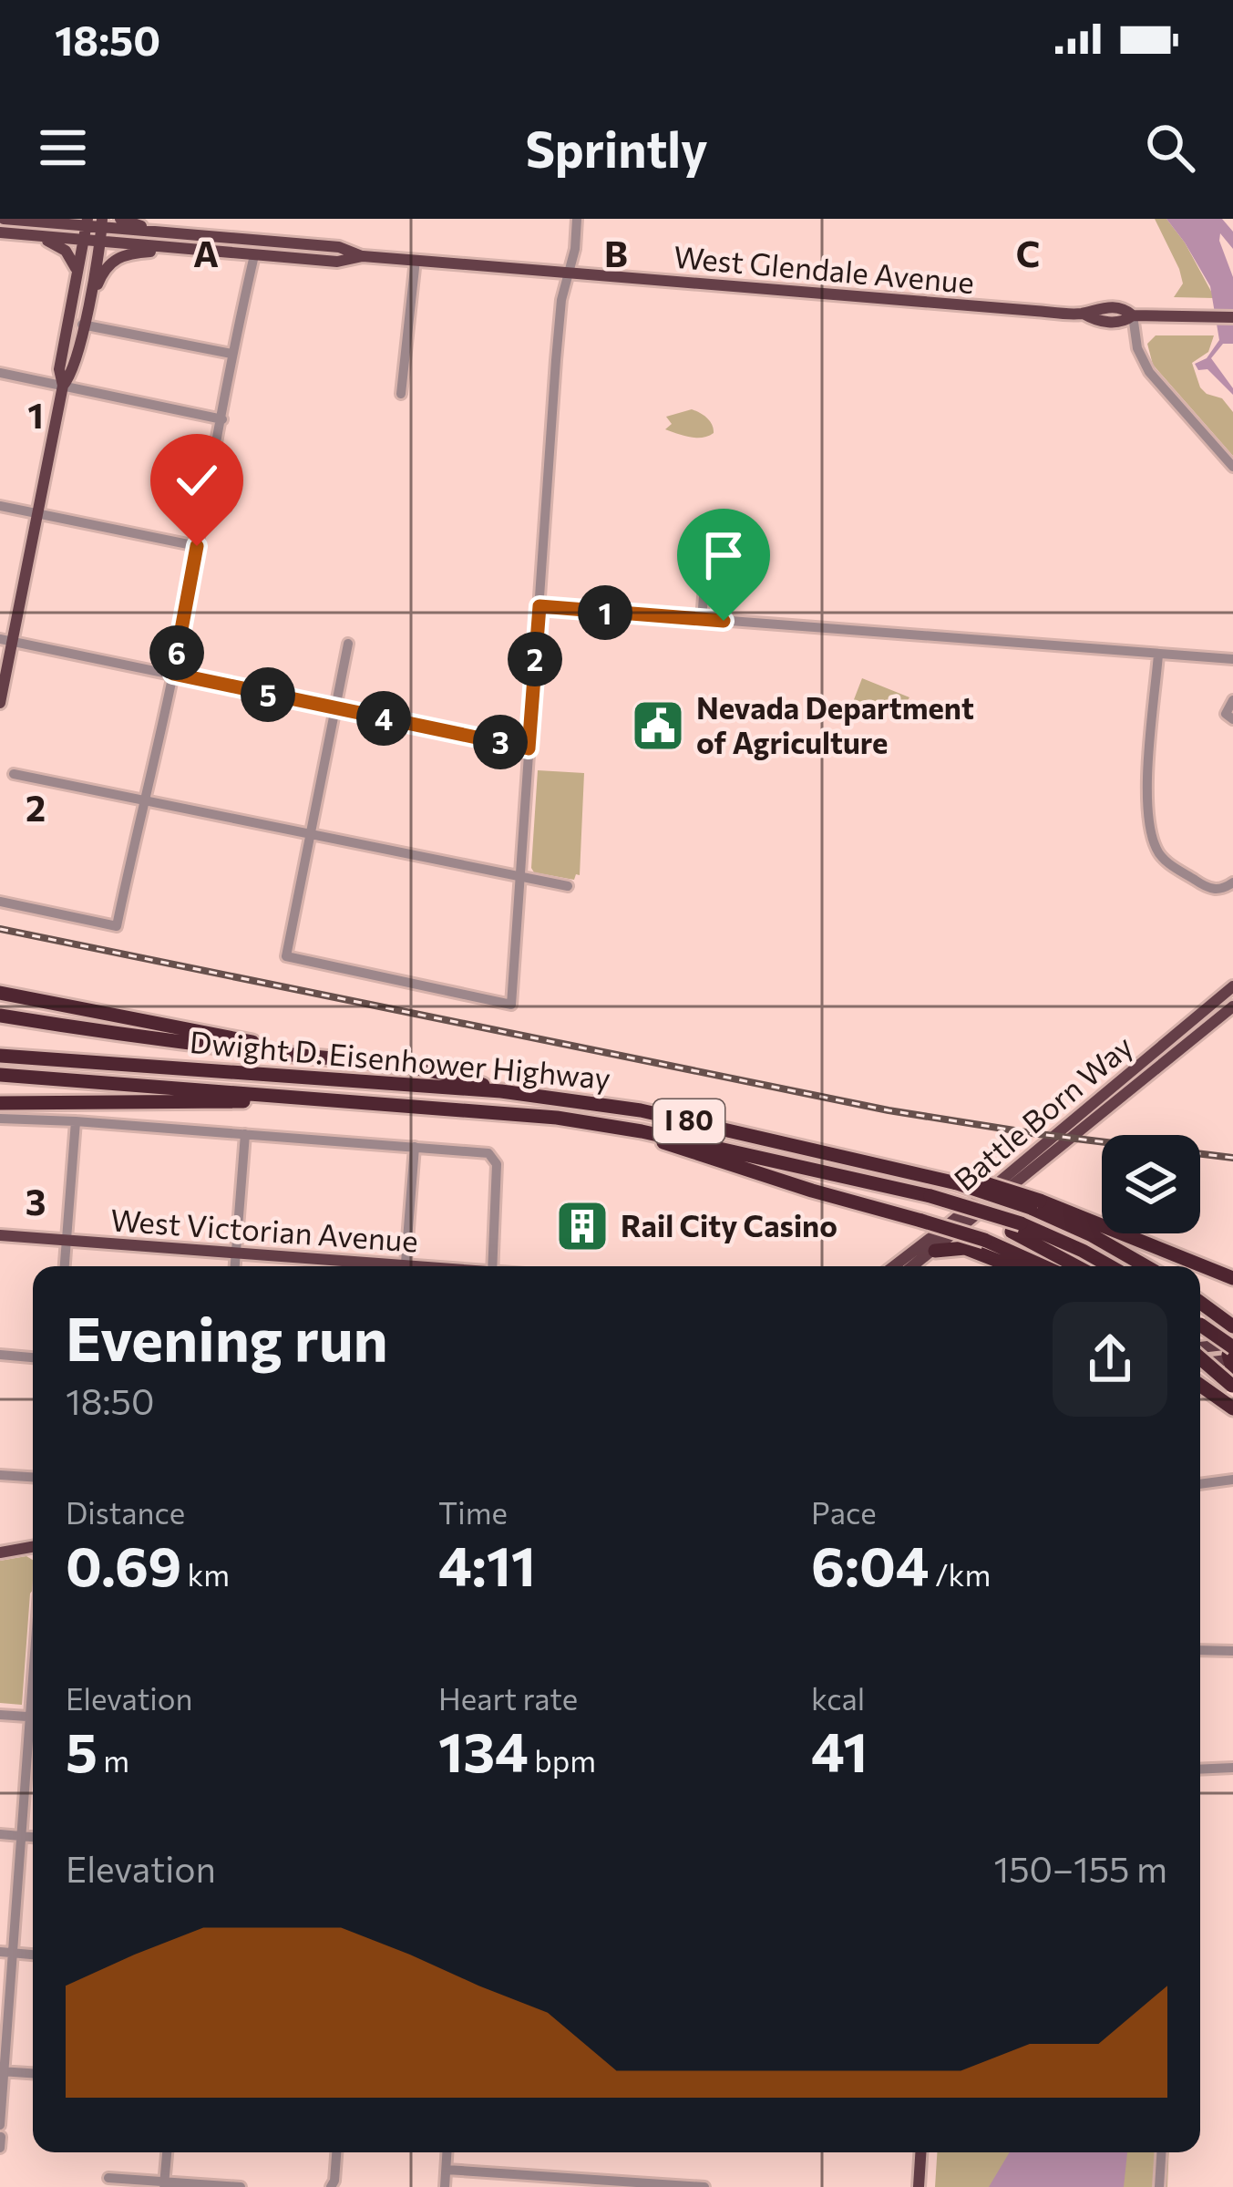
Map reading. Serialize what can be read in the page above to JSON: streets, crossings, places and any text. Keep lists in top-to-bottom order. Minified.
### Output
{"streets":{"highway":["Dwight D. Eisenhower Highway","I 80"],"main road":["West Glendale Avenue","Battle Born Way","West Victorian Avenue"]},"places":{"public building":["Nevada Department of Agriculture"],"building":["Rail City Casino"]},"page":{"status":"18:50","header":"Sprintly","pins":["1","6","2","5","4","3"],"heading":["Evening run","18:50"],"stats":[["Distance","0.69 km"],["Time","4:11"],["Pace","6:04 /km"],["Elevation","5 m"],["Heart rate","134 bpm"],["kcal","41"]],"chart":["Elevation","150–155 m"]},"grid":{"columns":["A","B","C"],"rows":["1","2","3"]}}
